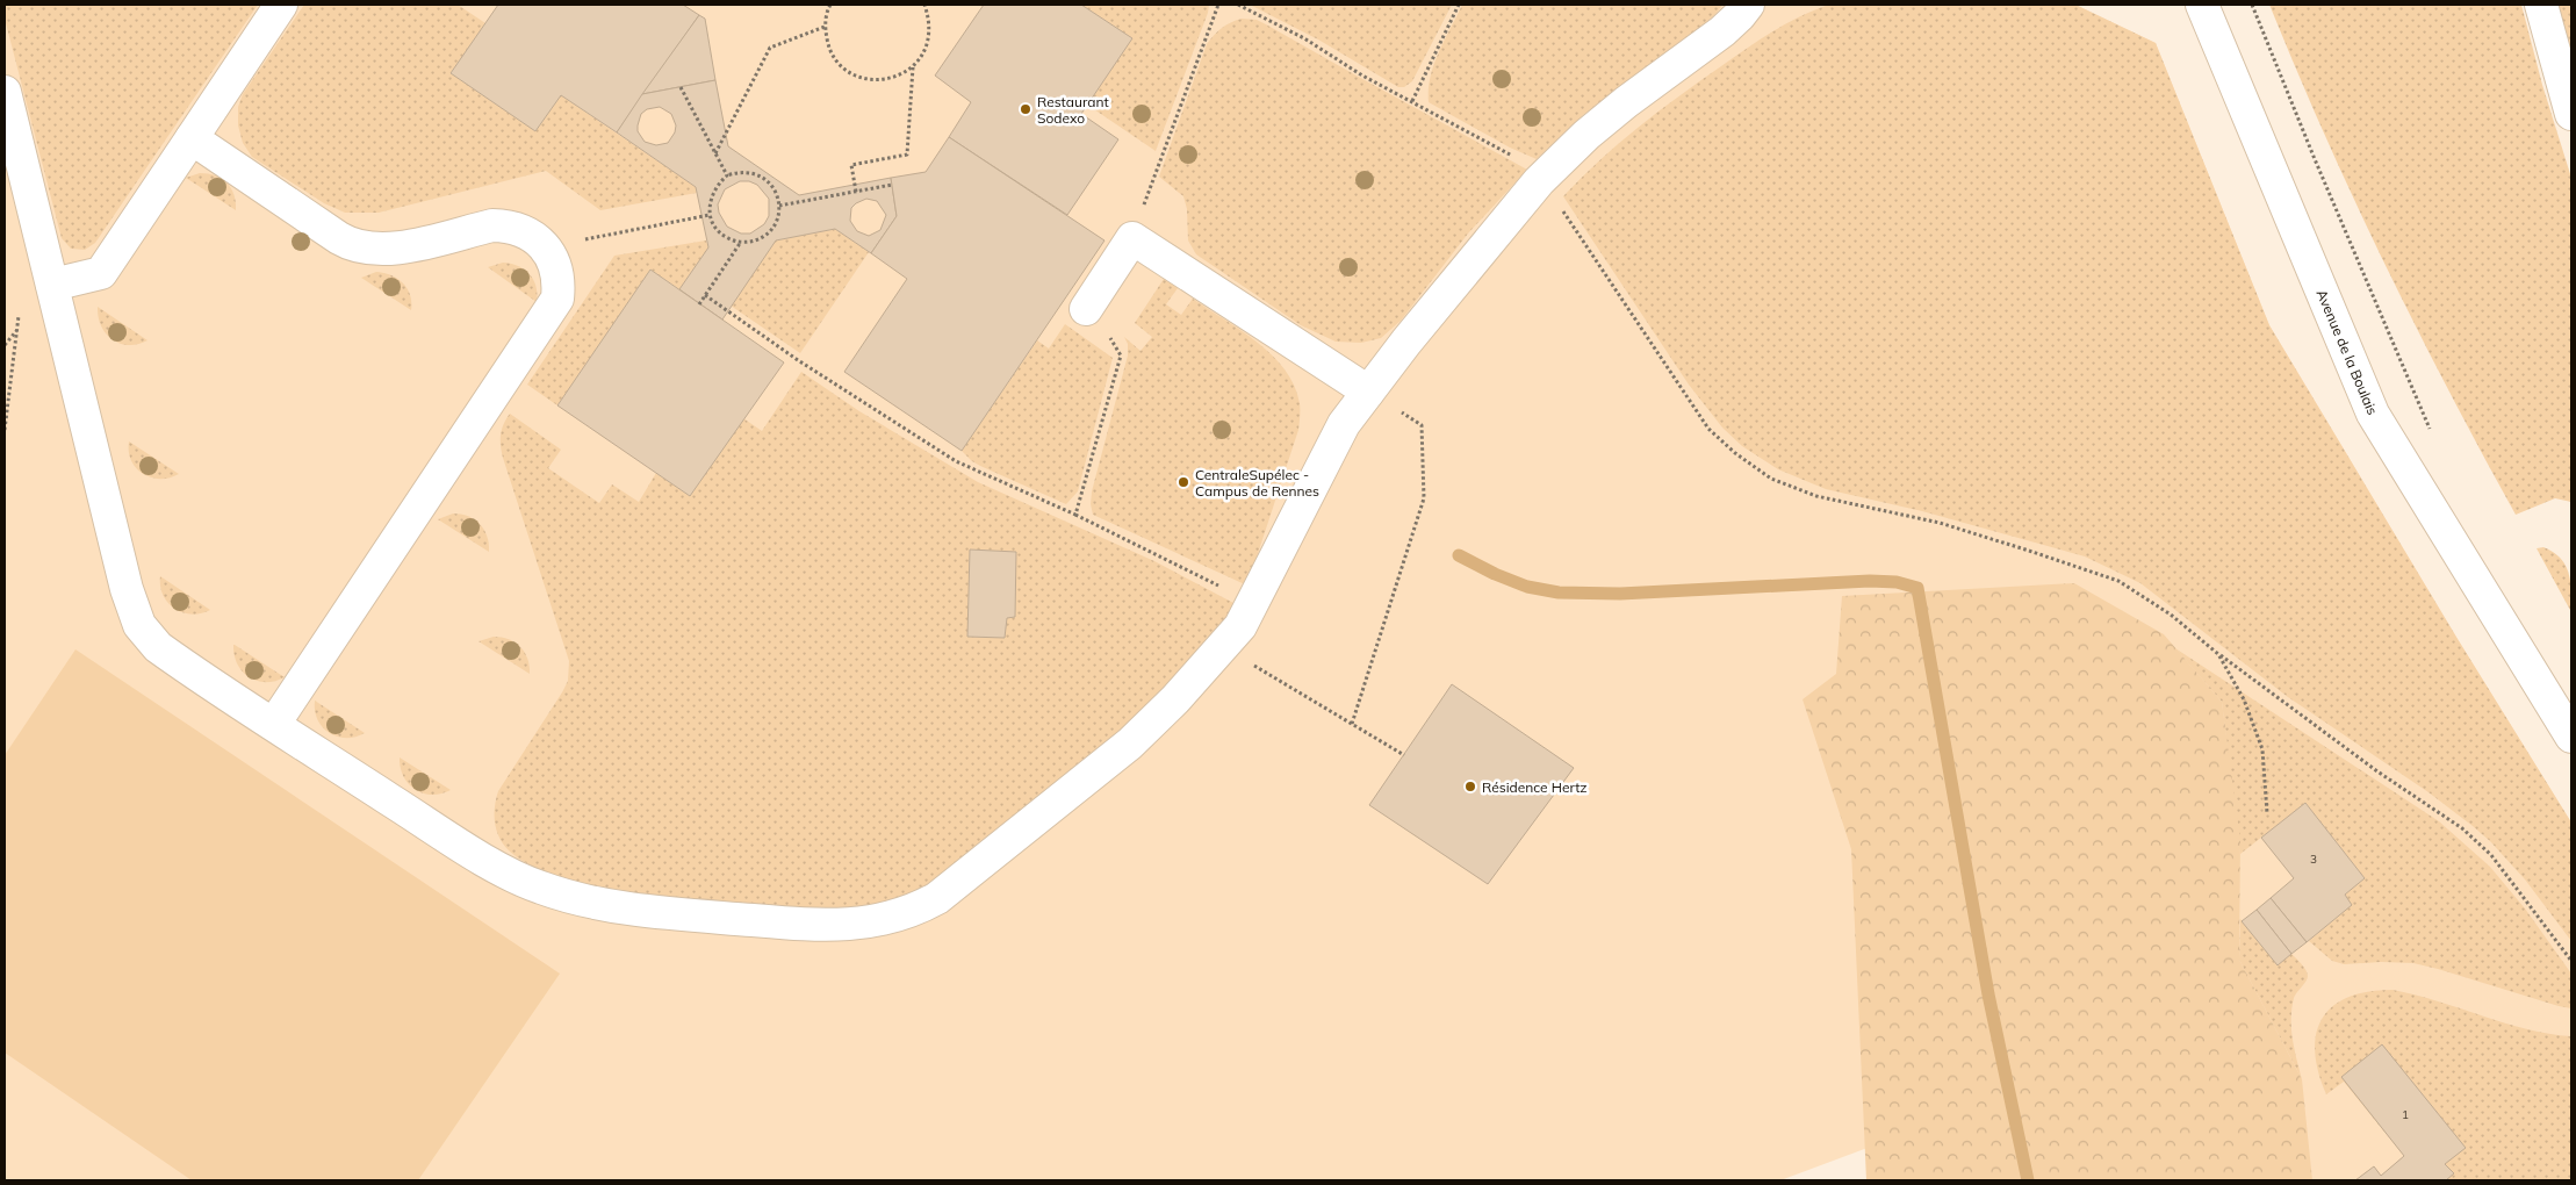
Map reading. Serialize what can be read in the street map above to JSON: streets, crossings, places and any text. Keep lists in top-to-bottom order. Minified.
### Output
{"streets":{"street":["Avenue de la Boulais"]},"places":["Restaurant Sodexo","CentraleSupélec - Campus de Rennes","Résidence Hertz"],"house_numbers":["3","1"]}
